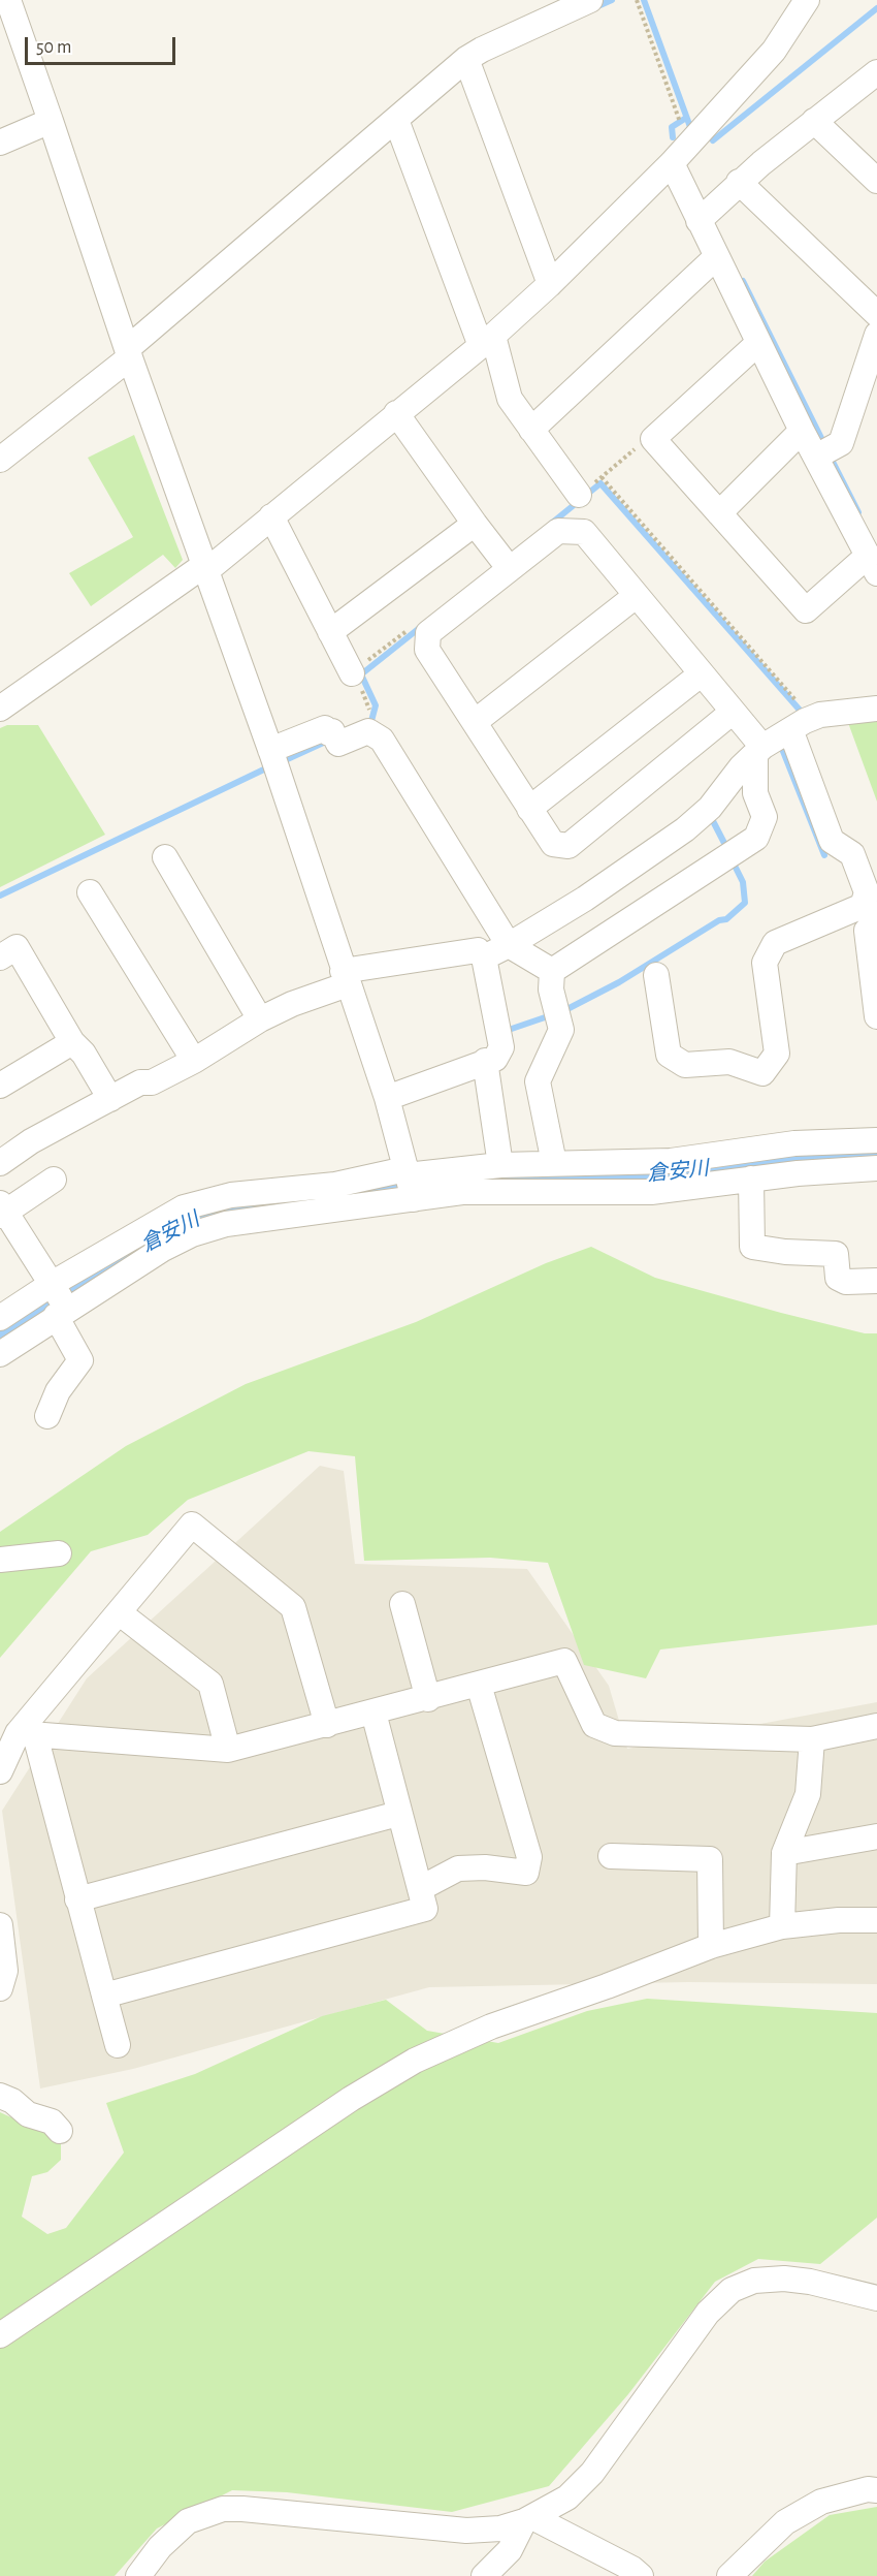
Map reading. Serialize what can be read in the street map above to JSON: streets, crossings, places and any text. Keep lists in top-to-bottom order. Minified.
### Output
{"water":["倉安川"],"scale_bar":"50 m"}
